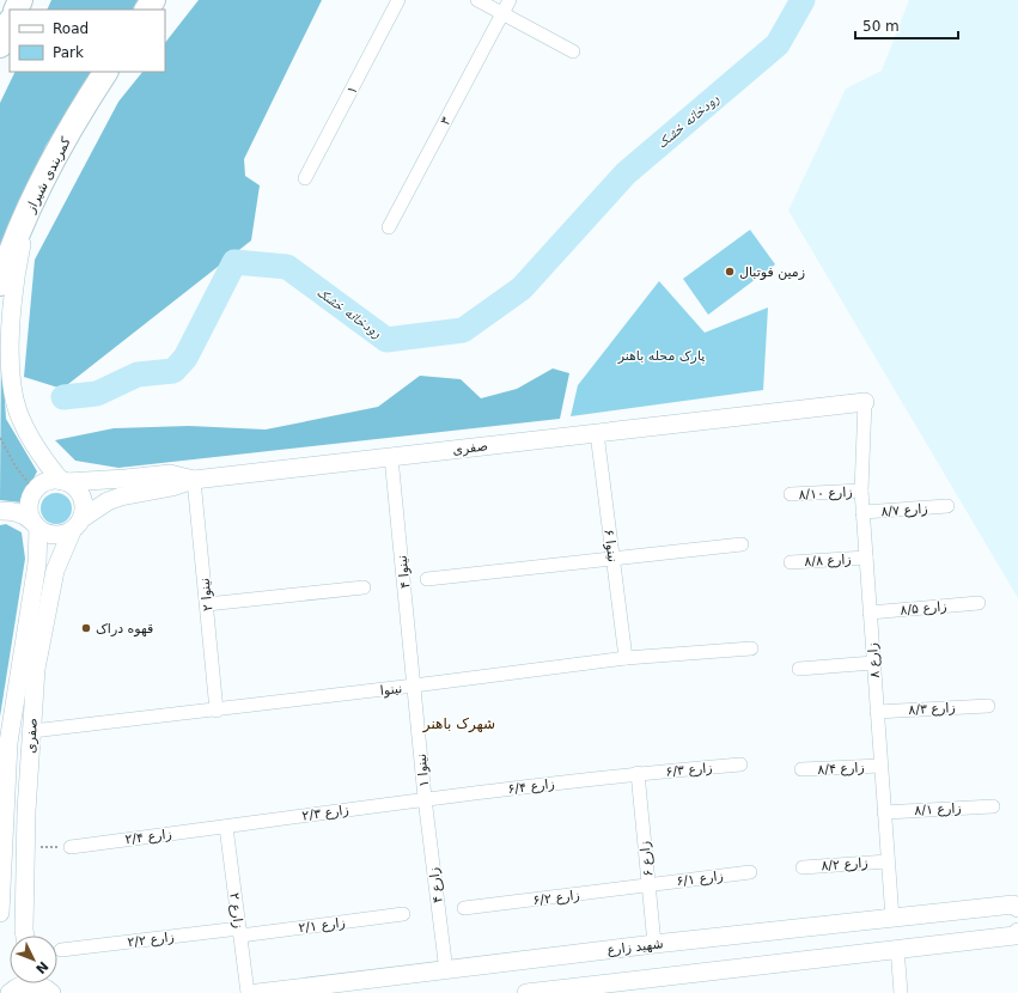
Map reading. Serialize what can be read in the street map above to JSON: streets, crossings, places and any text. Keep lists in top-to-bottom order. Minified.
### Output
{"streets":{"highway":["کمربندی شیراز"],"street":["۱","۳","صفری","۸/۱۰ زارع","۸/۷ زارع","۶ نینوا","۸/۸ زارع","۴ نینوا","۲ نینوا","۸/۵ زارع","۸ زارع","نینوا","۸/۳ زارع","۸/۴ زارع","۶/۳ زارع","۱ نینوا","۶/۴ زارع","۸/۱ زارع","۲/۳ زارع","۲/۴ زارع","۶ زارع","۸/۲ زارع","۶/۱ زارع","۴ زارع","۶/۲ زارع","۲ زارع","۲/۱ زارع","۲/۲ زارع","شهید زارع"]},"crossings":[["صفری","۶ نینوا"],["صفری","۴ نینوا"],["صفری","۲ نینوا"],["صفری","۸ زارع"],["صفری","نینوا"],["۸/۱۰ زارع","۸ زارع"],["۸/۷ زارع","۸ زارع"],["۶ نینوا","نینوا"],["۸/۸ زارع","۸ زارع"],["۴ نینوا","نینوا"],["۴ نینوا","۱ نینوا"],["۲ نینوا","نینوا"],["۸/۵ زارع","۸ زارع"],["۸ زارع","۸/۳ زارع"],["۸ زارع","۸/۴ زارع"],["۸ زارع","۸/۱ زارع"],["۸ زارع","۸/۲ زارع"],["۸ زارع","شهید زارع"],["نینوا","۱ نینوا"],["۶/۳ زارع","۶/۴ زارع"],["۶/۳ زارع","۶ زارع"],["۱ نینوا","۶/۴ زارع"],["۱ نینوا","۲/۳ زارع"],["۱ نینوا","۴ زارع"],["۶/۴ زارع","۲/۳ زارع"],["۶/۴ زارع","۶ زارع"],["۶/۴ زارع","۴ زارع"],["۲/۳ زارع","۲/۴ زارع"],["۲/۳ زارع","۴ زارع"],["۲/۳ زارع","۲ زارع"],["۲/۴ زارع","۲ زارع"],["۶ زارع","۶/۱ زارع"],["۶ زارع","۶/۲ زارع"],["۶ زارع","شهید زارع"],["۶/۱ زارع","۶/۲ زارع"],["۴ زارع","شهید زارع"],["۲ زارع","۲/۱ زارع"],["۲ زارع","۲/۲ زارع"],["۲/۱ زارع","۲/۲ زارع"]],"districts":["شهرک باهنر"],"water":["رودخانه خشک"],"parks":["پارک محله باهنر"],"places":["زمین فوتبال","قهوه دراک"],"legend":["Road","Park"],"scale_bar":"50 m","north":"bottom right"}
